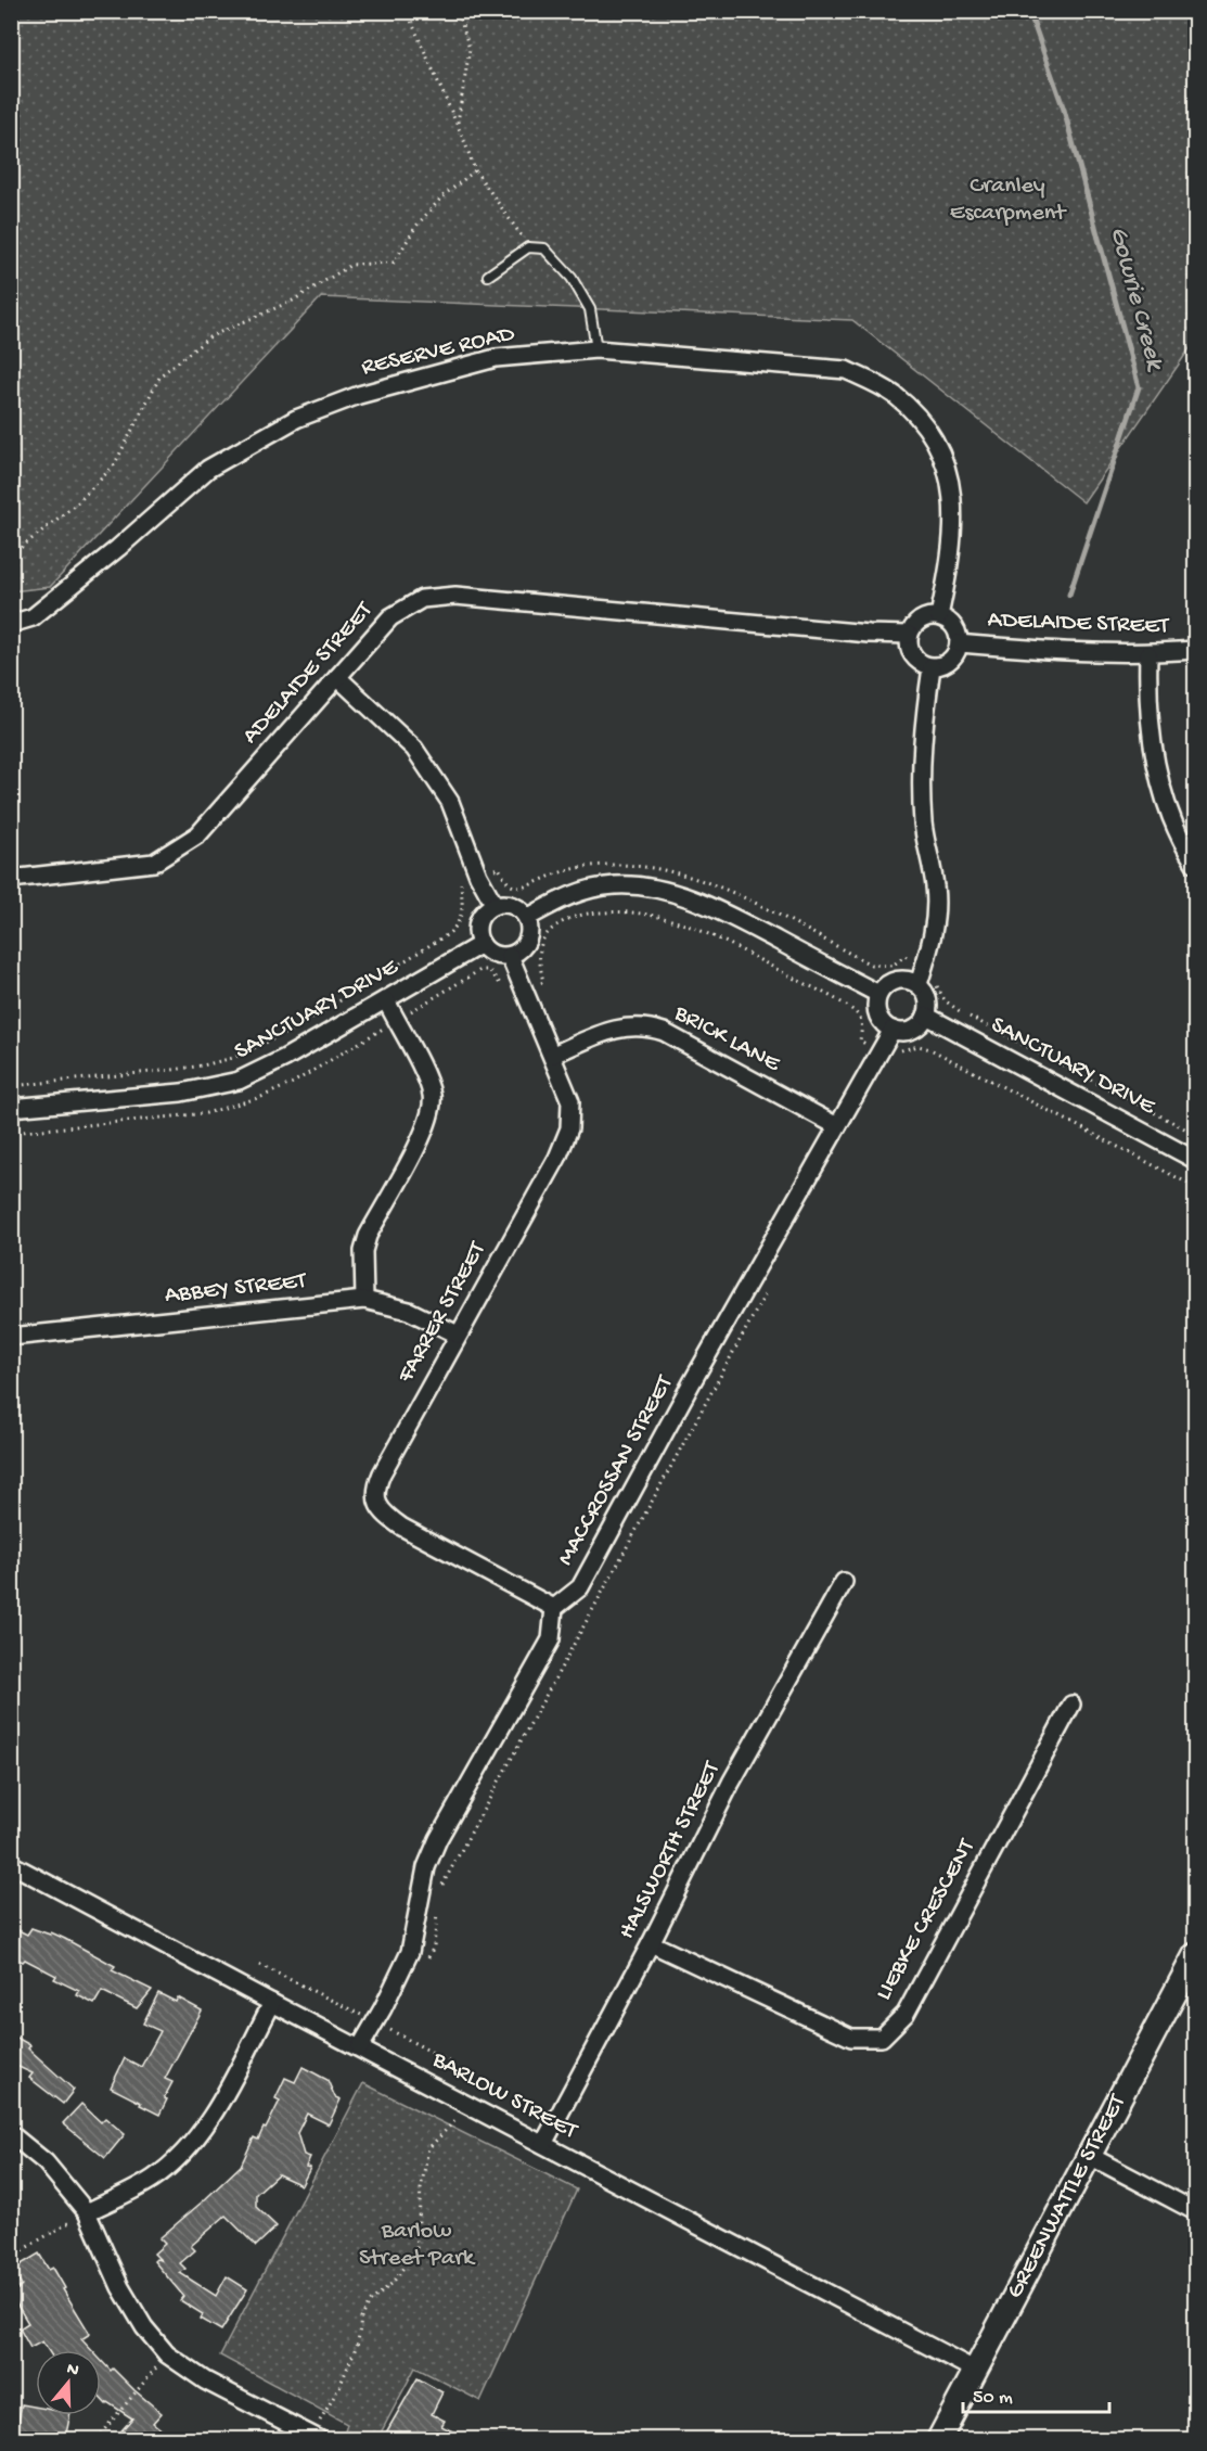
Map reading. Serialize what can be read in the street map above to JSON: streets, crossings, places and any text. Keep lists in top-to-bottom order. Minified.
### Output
{"streets":{"main road":["GREENWATTLE STREET"],"street":["RESERVE ROAD","ADELAIDE STREET","SANCTUARY DRIVE","BRICK LANE","ABBEY STREET","FARRER STREET","MACCROSSAN STREET","HALSWORTH STREET","LIEBKE CRESCENT","BARLOW STREET"]},"crossings":[["RESERVE ROAD","ADELAIDE STREET"],["SANCTUARY DRIVE","FARRER STREET"],["SANCTUARY DRIVE","MACCROSSAN STREET"],["BRICK LANE","FARRER STREET"],["BRICK LANE","MACCROSSAN STREET"],["ABBEY STREET","FARRER STREET"],["FARRER STREET","MACCROSSAN STREET"],["HALSWORTH STREET","LIEBKE CRESCENT"],["HALSWORTH STREET","BARLOW STREET"],["BARLOW STREET","GREENWATTLE STREET"]],"water":["Gowrie Creek"],"parks":["Cranley Escarpment","Barlow Street Park"],"scale_bar":"50 m","north":"top"}
